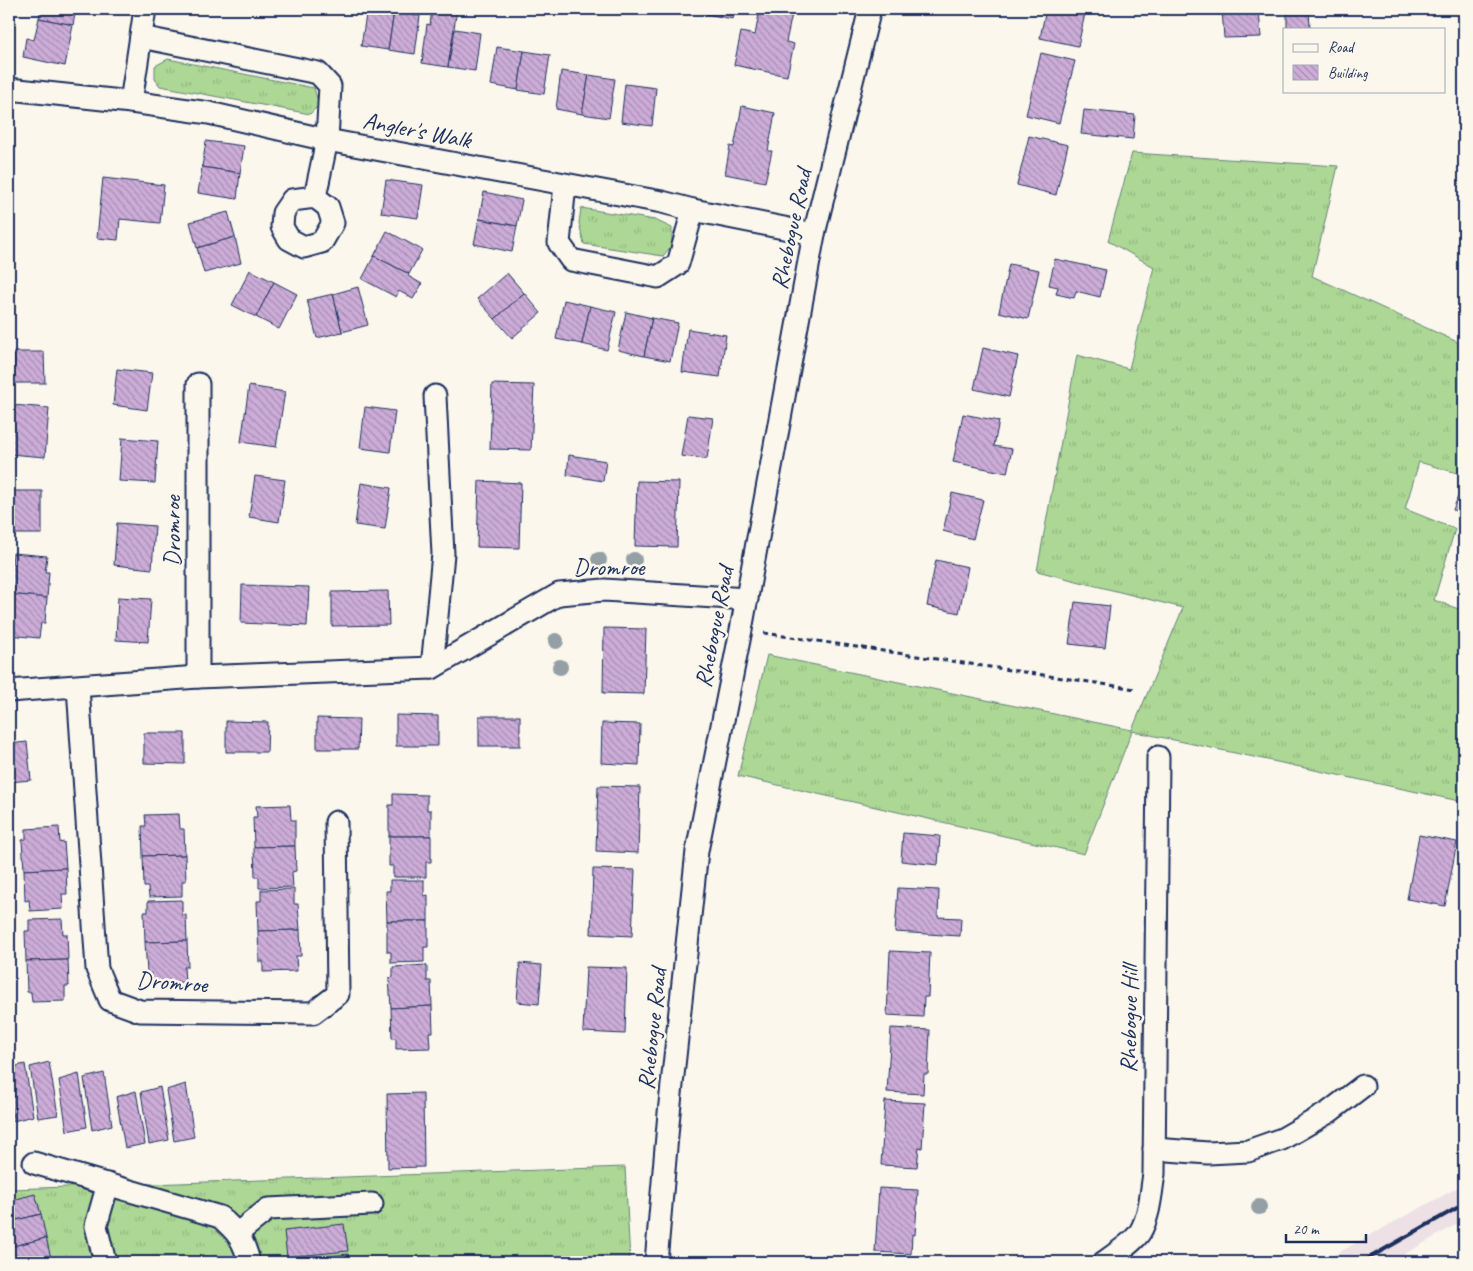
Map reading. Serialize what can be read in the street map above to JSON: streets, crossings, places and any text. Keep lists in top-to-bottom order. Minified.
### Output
{"streets":{"street":["Angler's Walk","Rhebogue Road","Dromroe","Rhebogue Hill"]},"crossings":[["Angler's Walk","Rhebogue Road"],["Rhebogue Road","Dromroe"]],"legend":["Road","Building"],"scale_bar":"20 m"}
